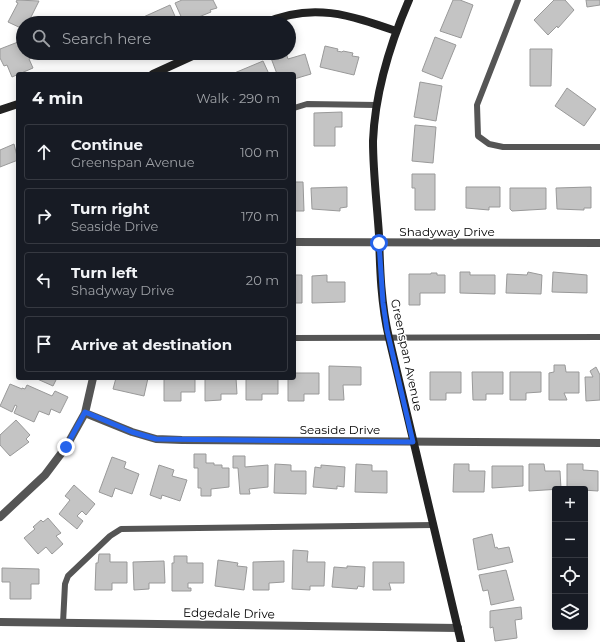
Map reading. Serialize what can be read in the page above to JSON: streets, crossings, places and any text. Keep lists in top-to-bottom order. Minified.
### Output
{"streets":{"street":["Shadyway Drive","Greenspan Avenue","Seaside Drive","Edgedale Drive"]},"crossings":[["Shadyway Drive","Greenspan Avenue"],["Greenspan Avenue","Seaside Drive"],["Greenspan Avenue","Edgedale Drive"]],"page":{"search":"Search here","heading":["4 min","Walk · 290 m"],"list":[["Continue","Greenspan Avenue","100 m"],["Turn right","Seaside Drive","170 m"],["Turn left","Shadyway Drive","20 m"],"Arrive at destination"],"map_buttons":["+","−"]}}
